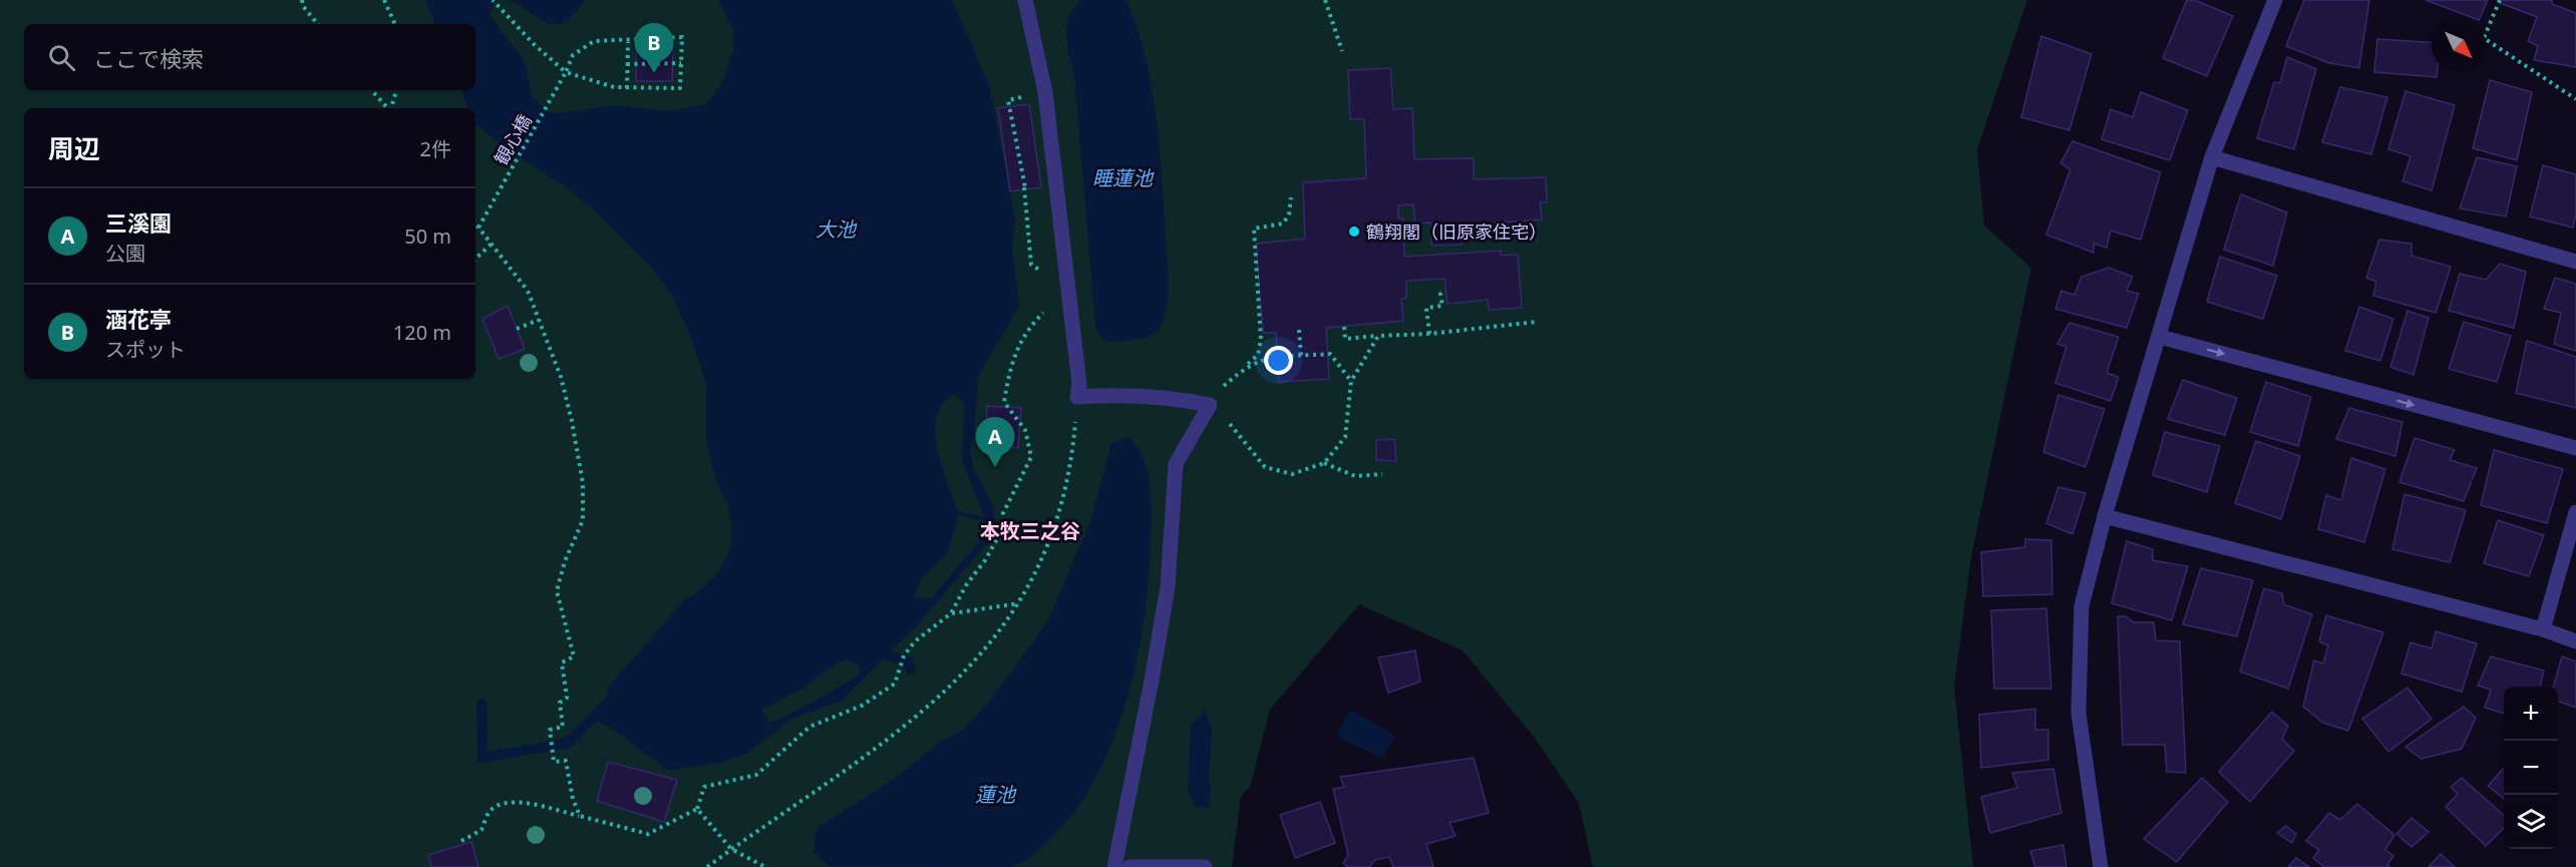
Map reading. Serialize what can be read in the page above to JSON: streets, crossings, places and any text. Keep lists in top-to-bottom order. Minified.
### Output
{"streets":{"path":["観心橋"]},"districts":["本牧三之谷"],"water":["睡蓮池","大池","蓮池"],"places":["鶴翔閣（旧原家住宅）"],"north":"bottom right","page":{"pins":["B","A"],"search":"ここで検索","heading":["周辺","2件"],"list":[{"mark":"A","name":"三溪園","note":"公園","value":"50 m"},{"mark":"B","name":"涵花亭","note":"スポット","value":"120 m"}],"map_buttons":["+","−"]}}
